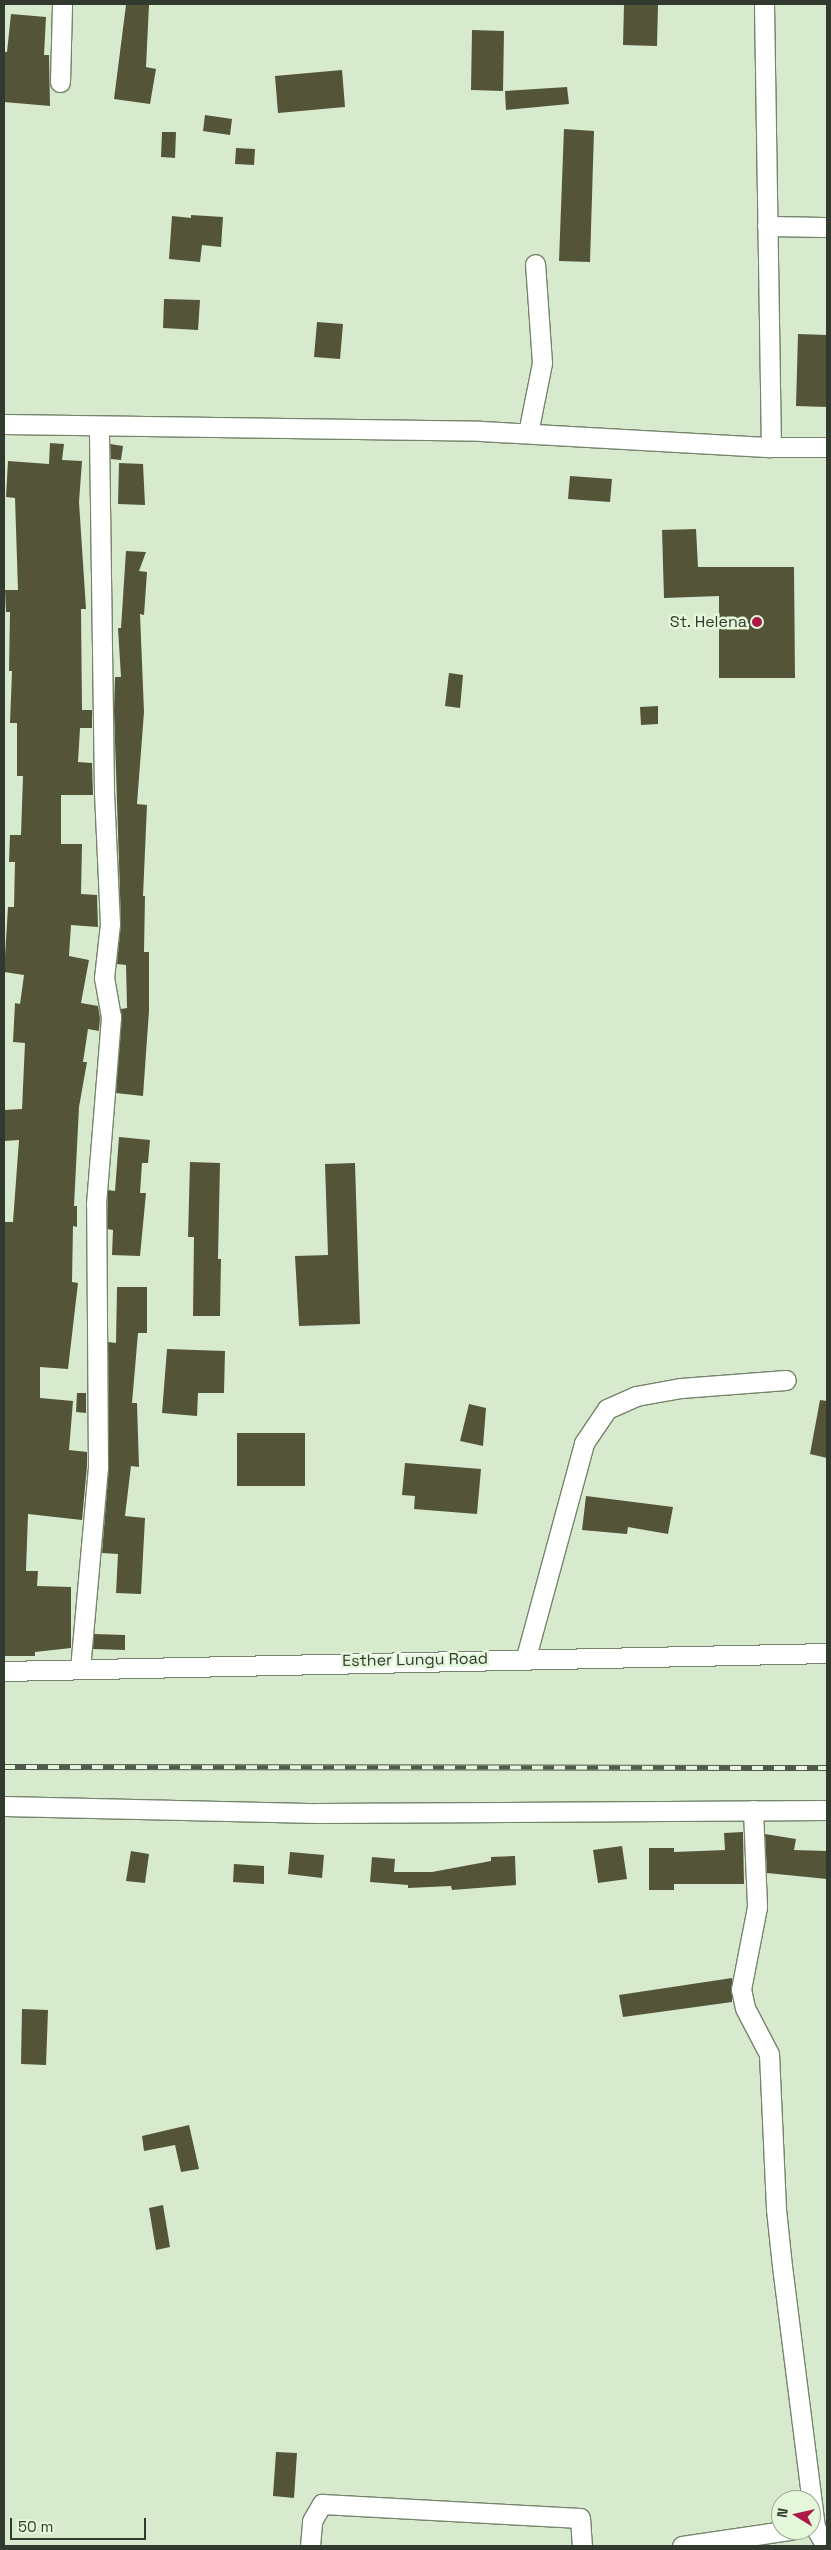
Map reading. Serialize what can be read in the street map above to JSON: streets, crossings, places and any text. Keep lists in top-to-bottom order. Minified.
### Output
{"streets":{"street":["Esther Lungu Road"]},"places":["St. Helena"],"scale_bar":"50 m","north":"left"}
